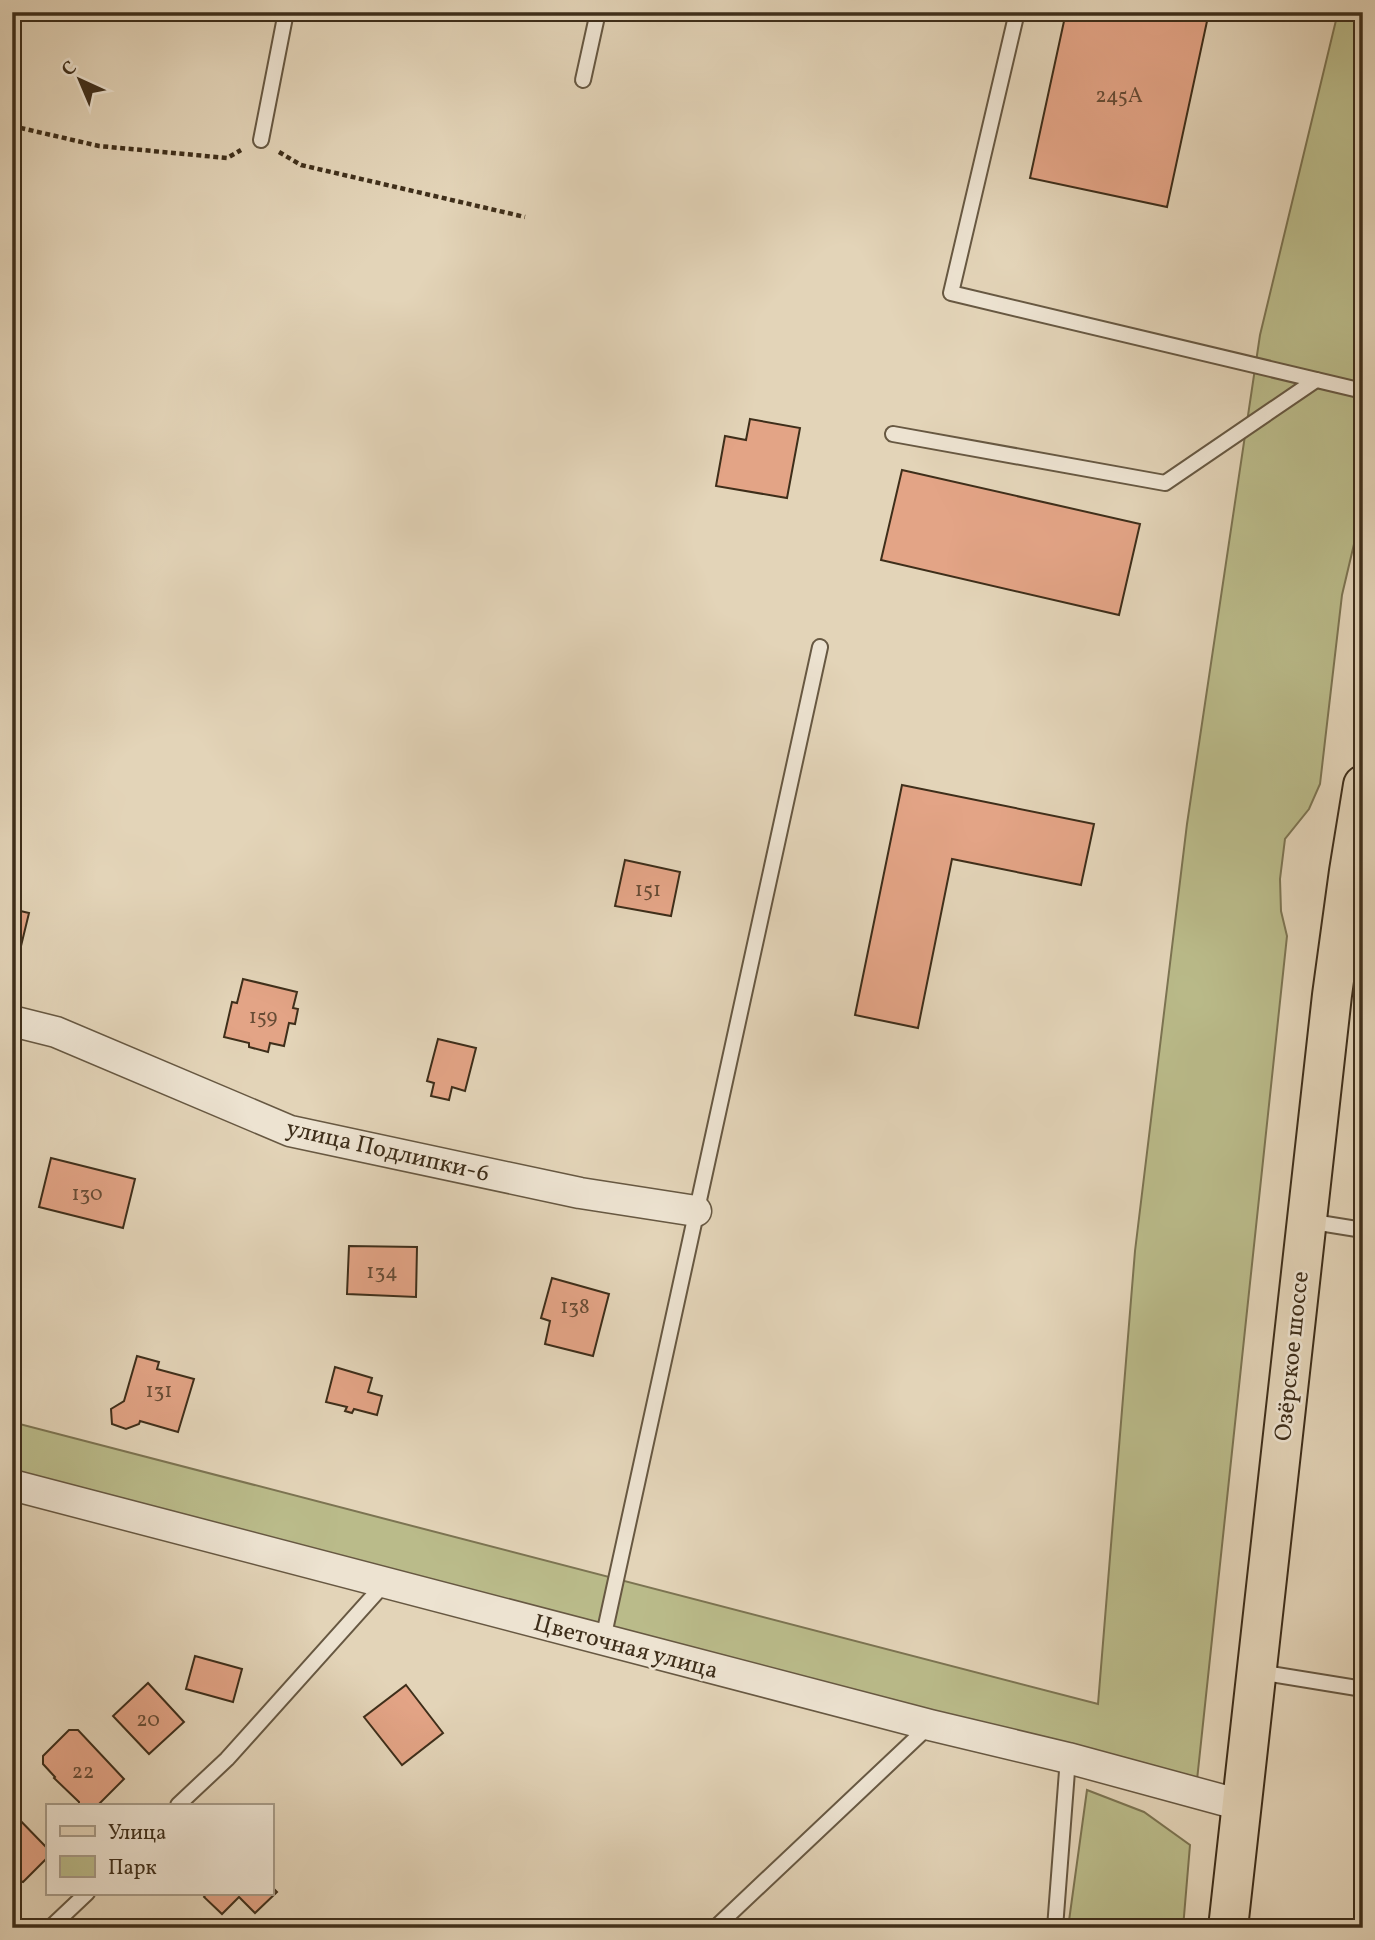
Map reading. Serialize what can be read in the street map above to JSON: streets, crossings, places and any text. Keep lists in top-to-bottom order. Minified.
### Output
{"streets":{"main road":["Озёрское шоссе"],"street":["улица Подлипки-6","Цветочная улица"]},"crossings":[["Озёрское шоссе","Цветочная улица"]],"house_numbers":["245А","151","159","130","134","138","131","20","22"],"legend":["Улица","Парк"],"north":"top left"}
